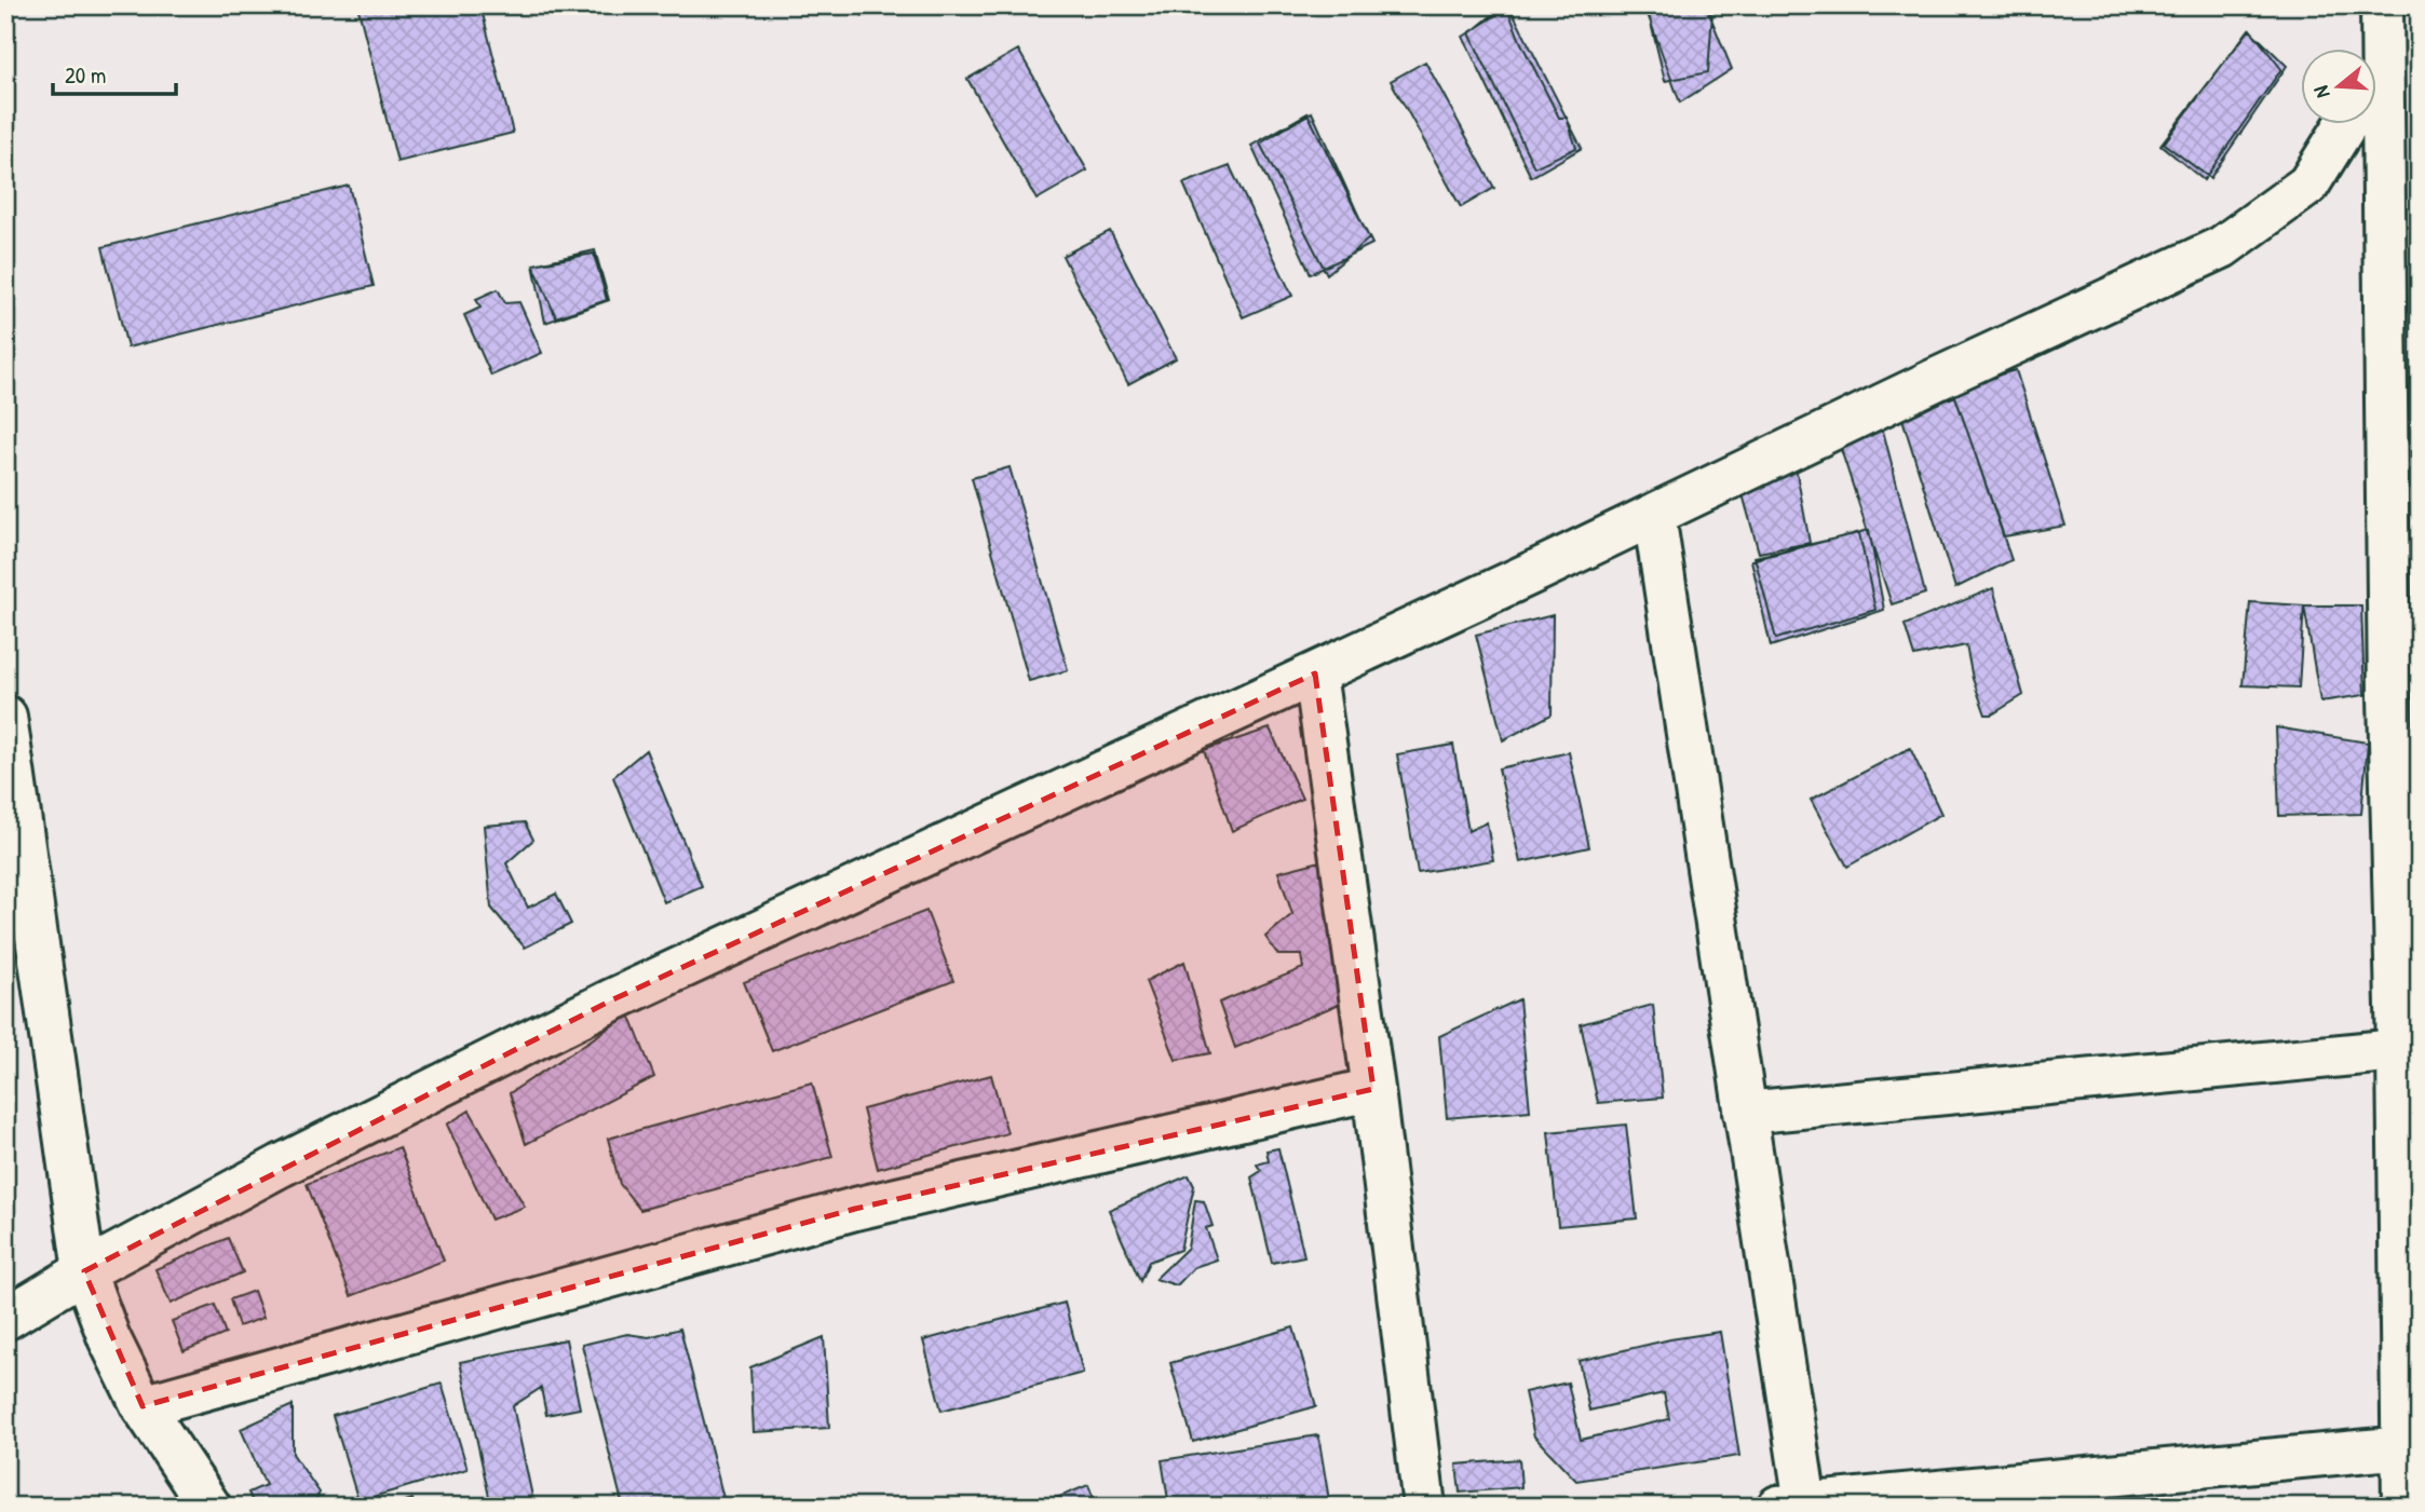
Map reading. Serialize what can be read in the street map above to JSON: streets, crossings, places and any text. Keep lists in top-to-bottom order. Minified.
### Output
{"scale_bar":"20 m","north":"left"}
